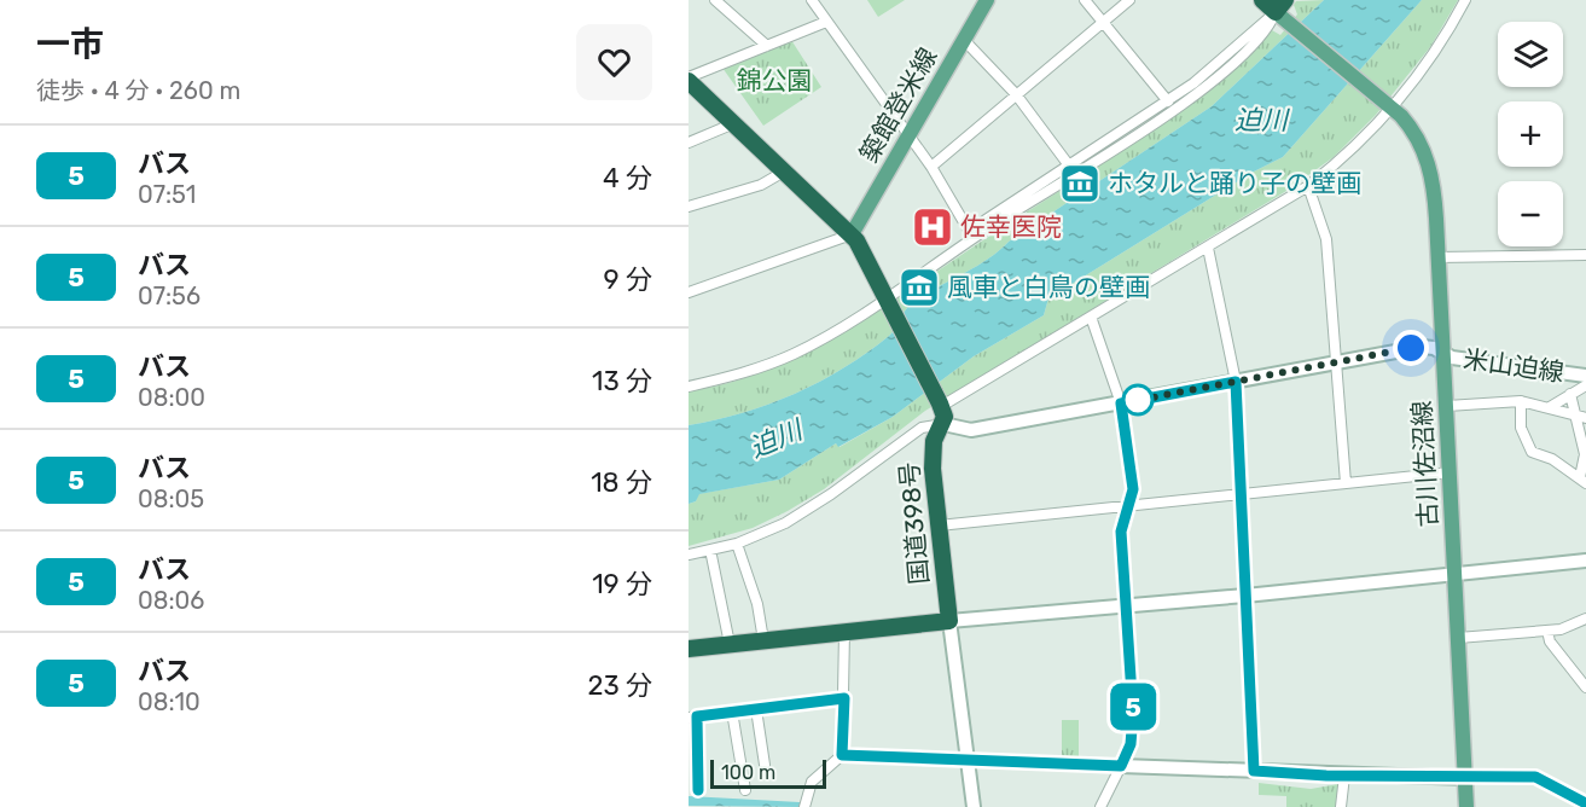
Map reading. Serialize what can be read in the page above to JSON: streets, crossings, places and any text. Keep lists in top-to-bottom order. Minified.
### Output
{"streets":{"highway":["国道398号"],"main road":["築館登米線","古川佐沼線"],"street":["米山迫線"]},"crossings":[["築館登米線","国道398号"],["米山迫線","古川佐沼線"],["米山迫線","国道398号"]],"water":["迫川"],"parks":["錦公園"],"places":{"museum":["ホタルと踊り子の壁画","風車と白鳥の壁画"],"hospital":["佐幸医院"]},"lines":["bus line 5"],"scale_bar":"100 m","page":{"heading":["一市","徒歩 · 4 分 · 260 m"],"on_map":"5","map_buttons":["+","−"],"list":[{"mark":"5","name":"バス","note":"07:51","value":"4 分"},{"mark":"5","name":"バス","note":"07:56","value":"9 分"},{"mark":"5","name":"バス","note":"08:00","value":"13 分"},{"mark":"5","name":"バス","note":"08:05","value":"18 分"},{"mark":"5","name":"バス","note":"08:06","value":"19 分"},{"mark":"5","name":"バス","note":"08:10","value":"23 分"}],"scale":"100 m"}}
